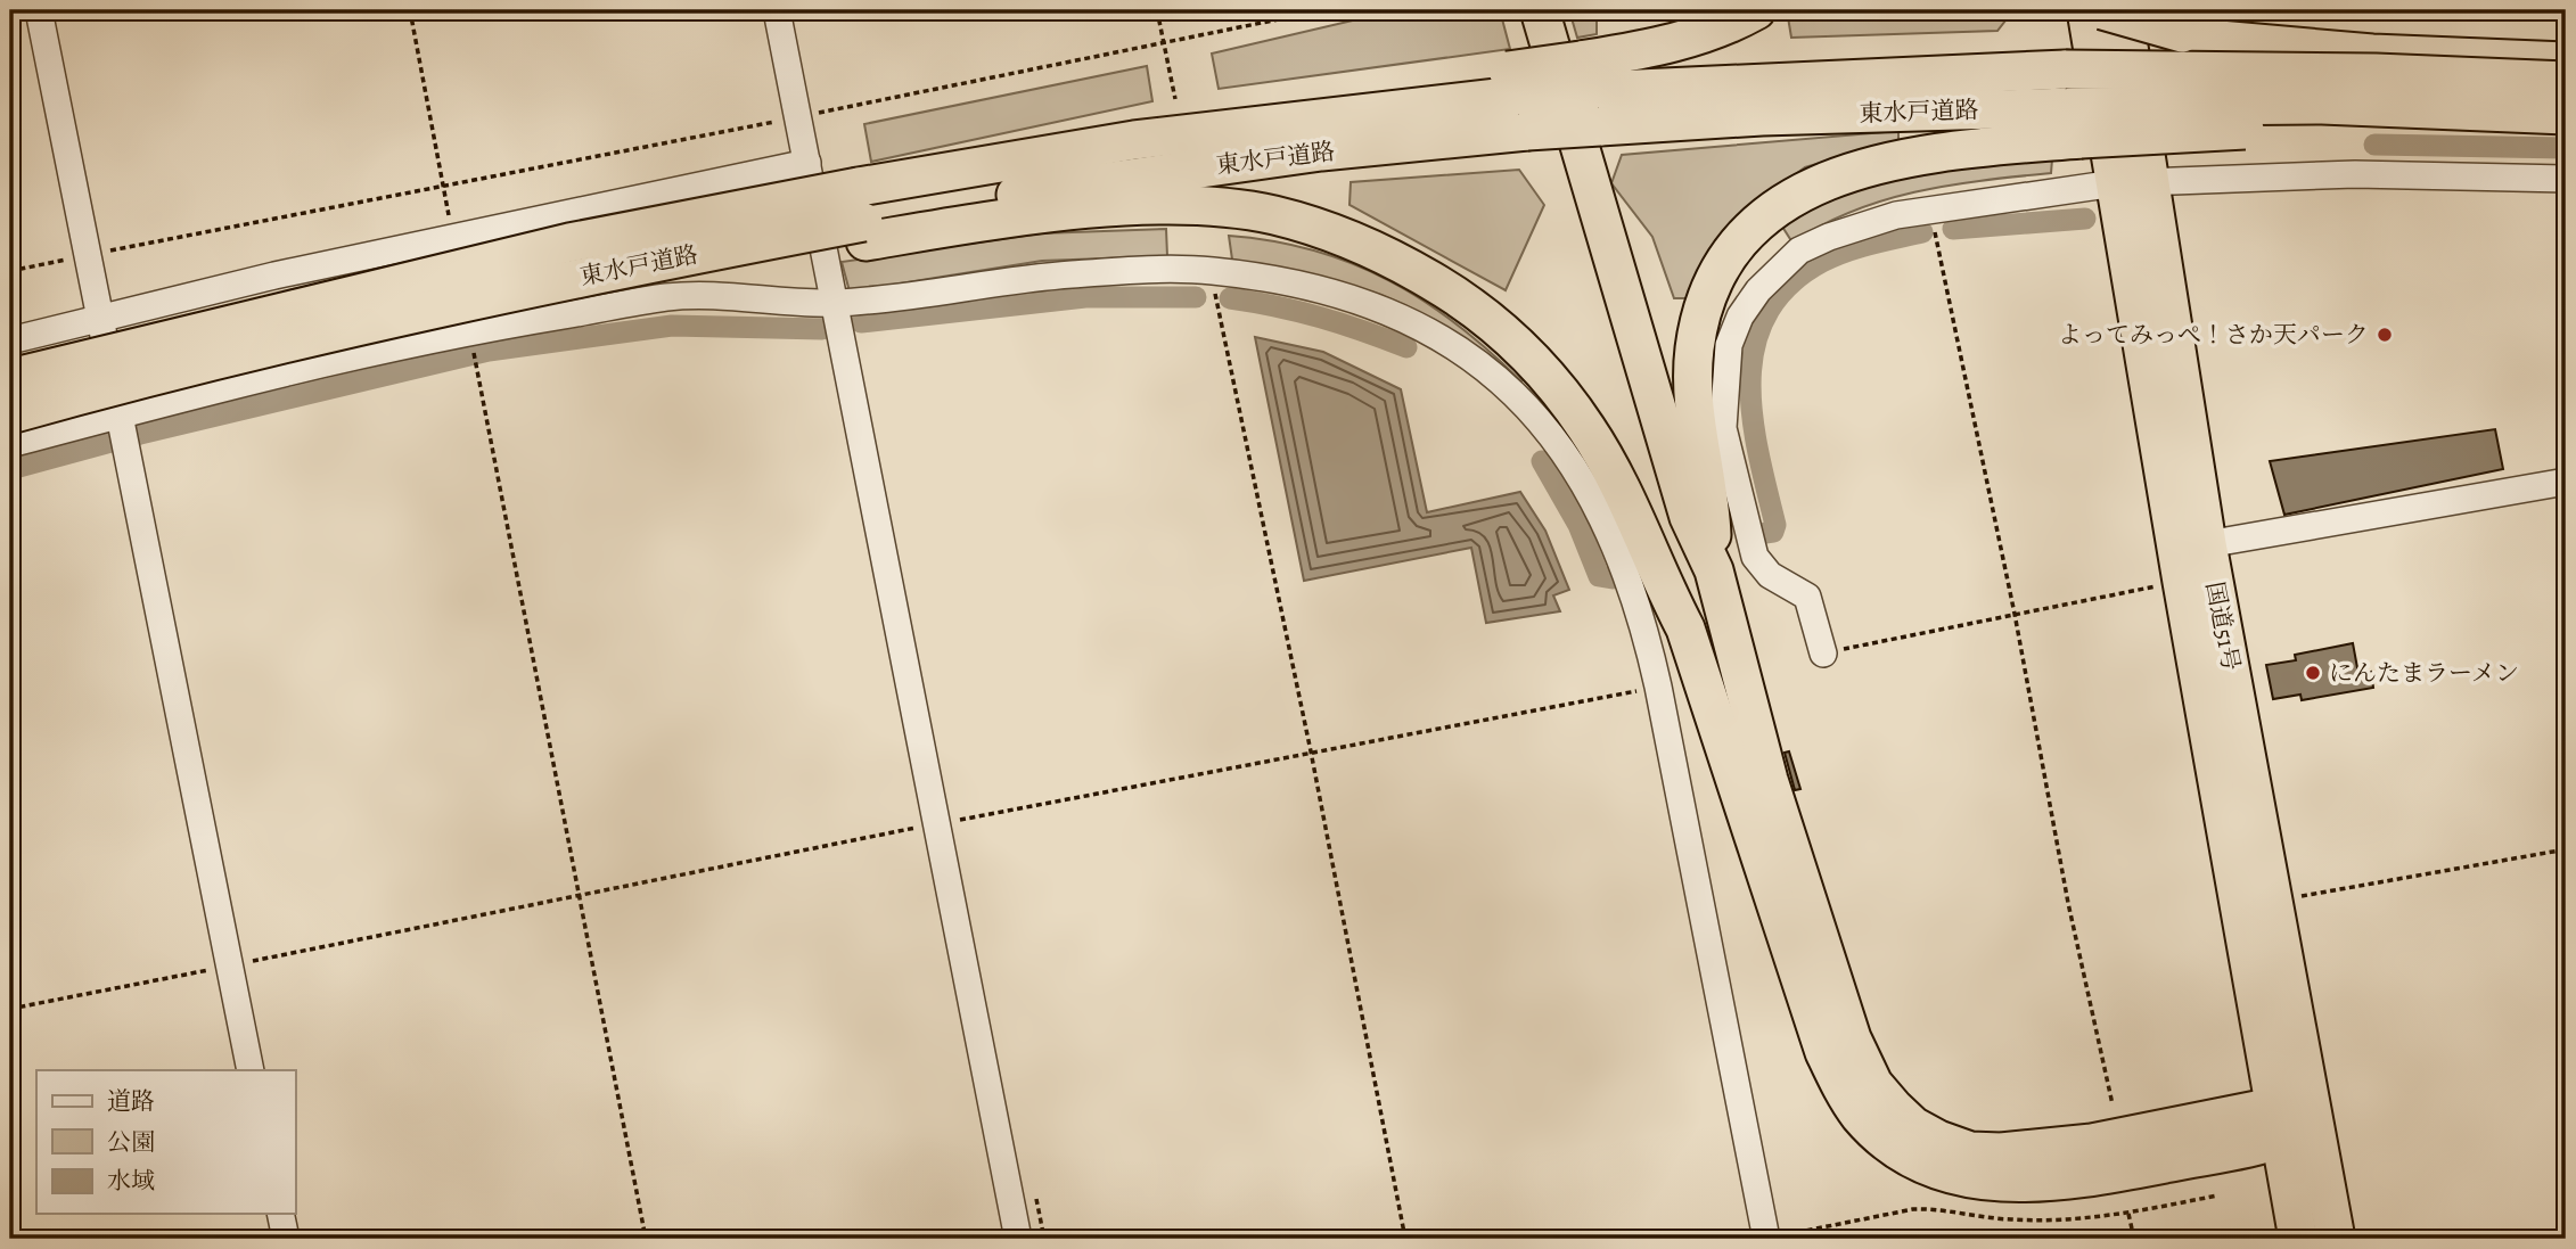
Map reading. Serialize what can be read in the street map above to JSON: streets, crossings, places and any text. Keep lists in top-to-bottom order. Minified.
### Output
{"streets":{"highway":["東水戸道路","国道51号"]},"places":["よってみっぺ！さか天パーク","にんたまラーメン"],"legend":["道路","公園","水域"]}
